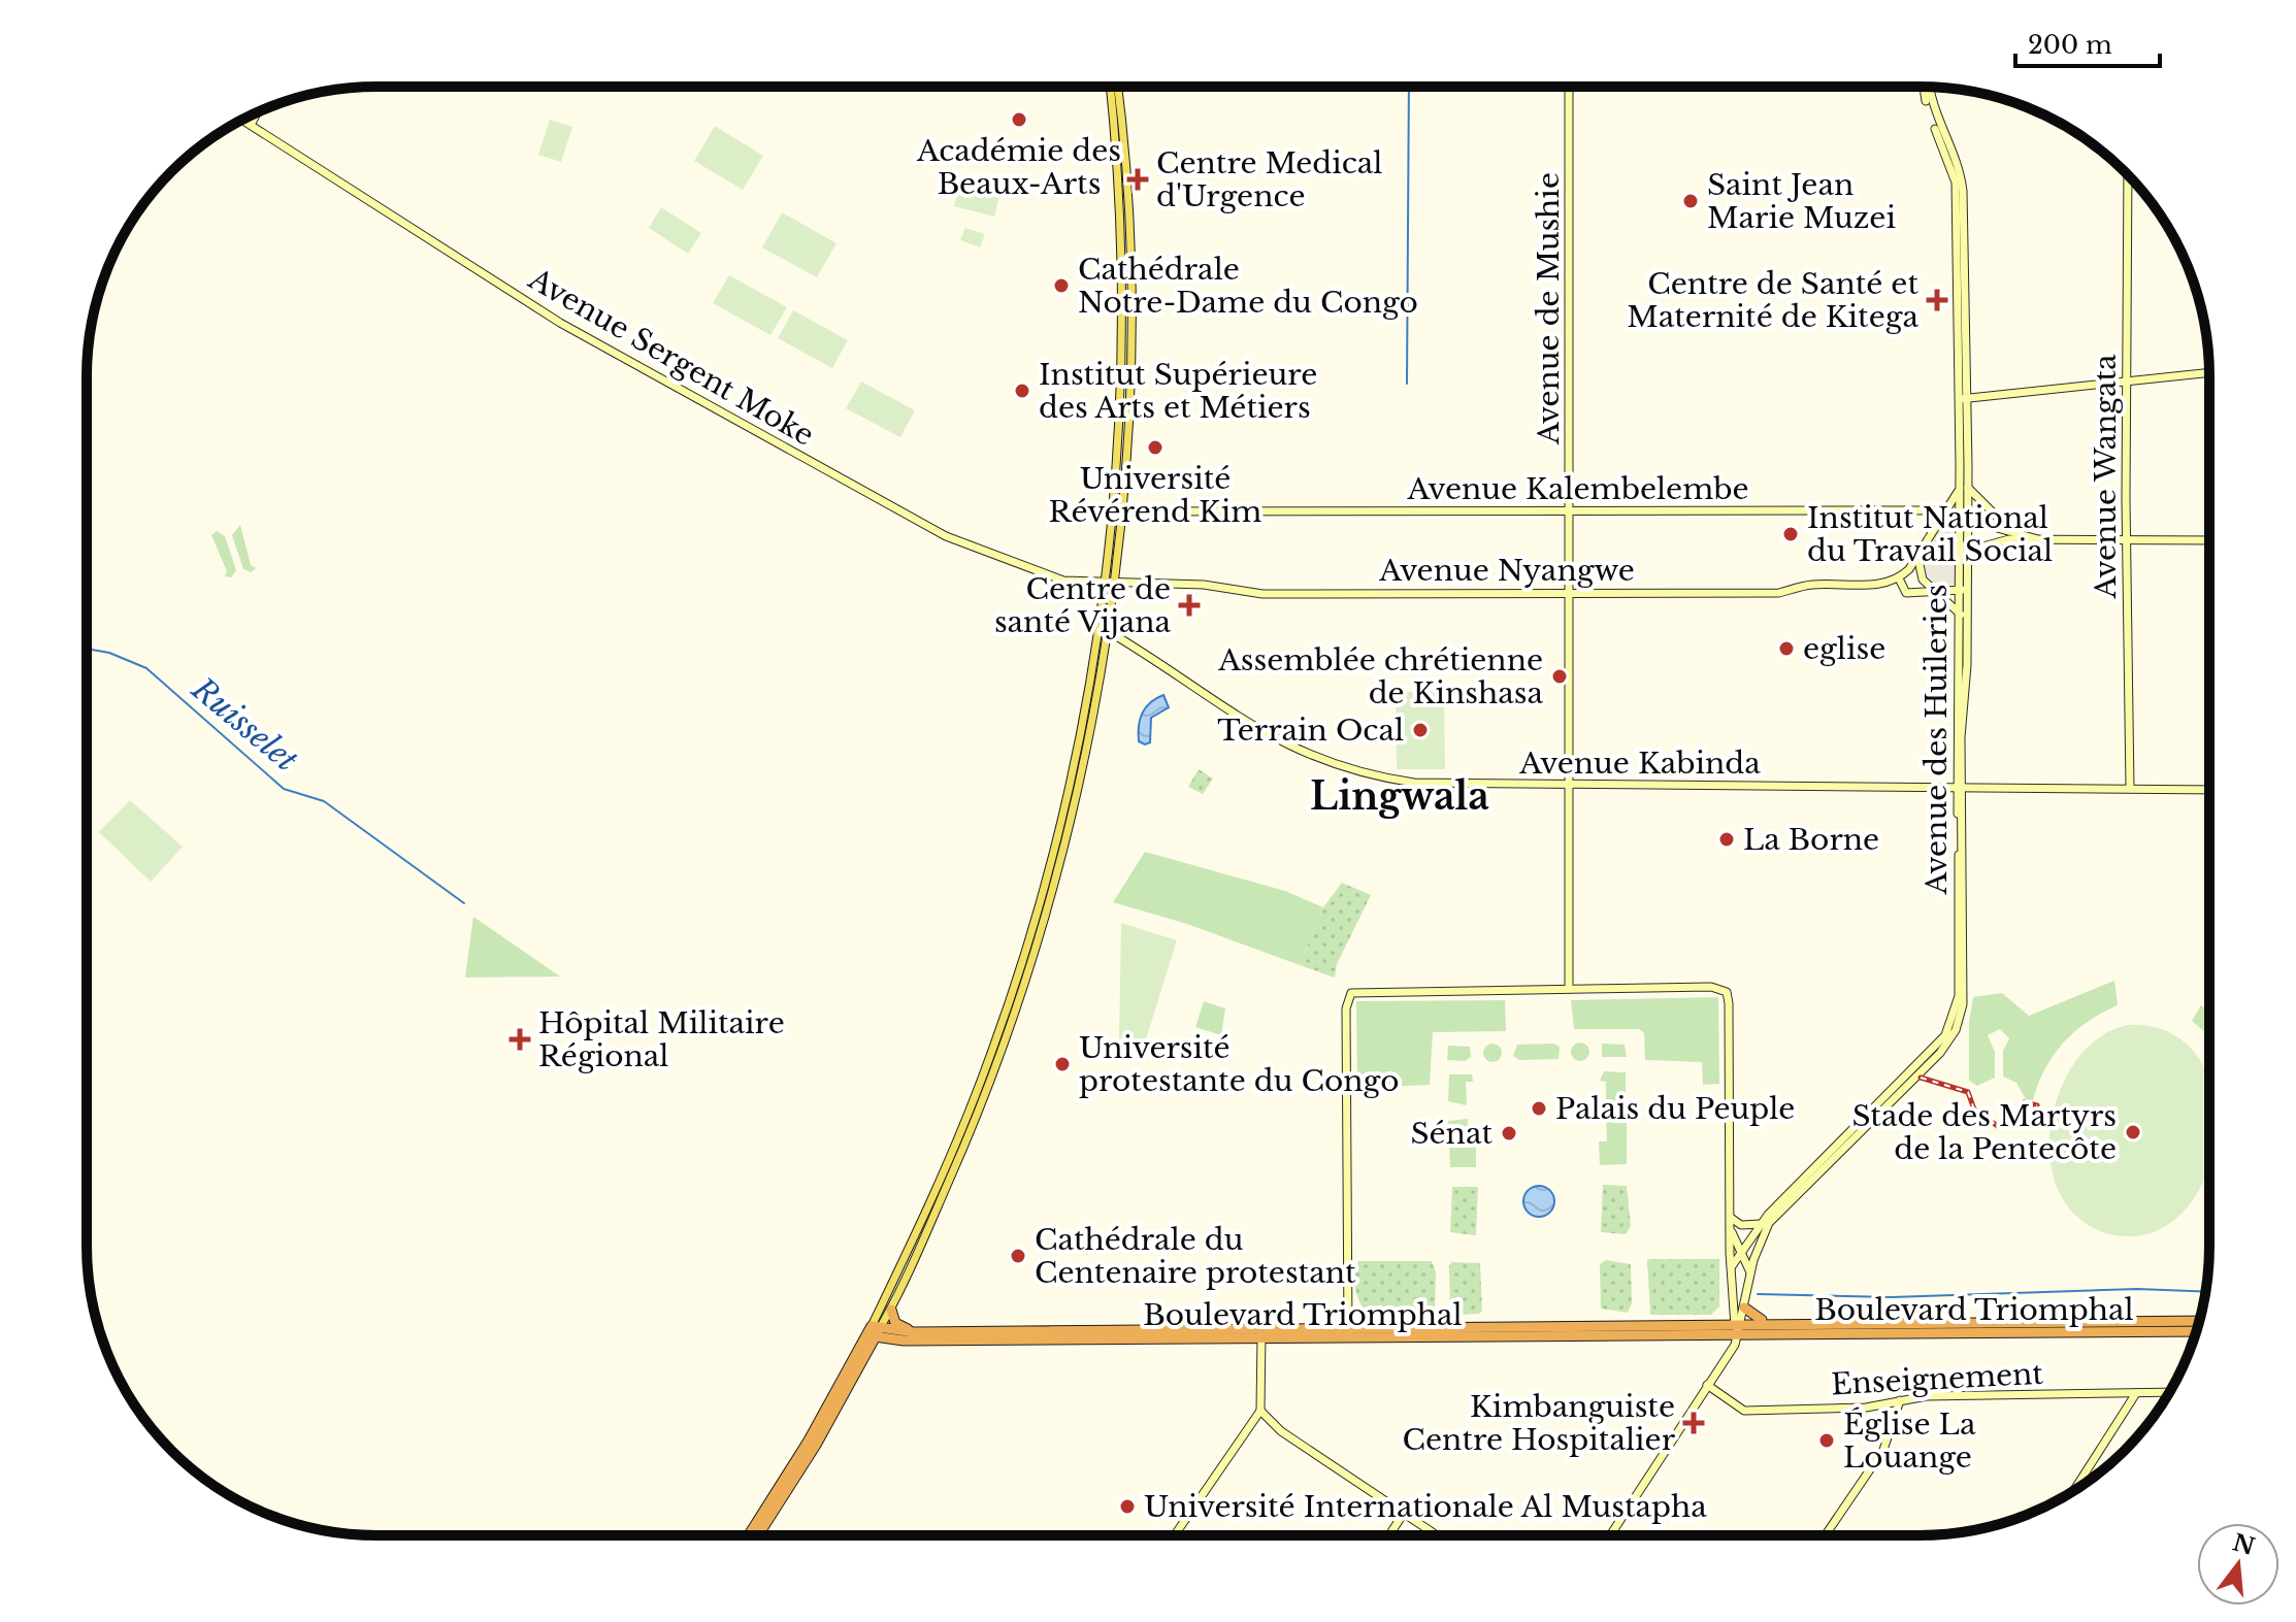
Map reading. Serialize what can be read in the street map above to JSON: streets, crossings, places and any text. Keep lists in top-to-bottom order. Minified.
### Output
{"streets":{"highway":["Boulevard Triomphal"],"street":["Avenue de Mushie","Avenue Sergent Moke","Avenue Wangata","Avenue Kalembelembe","Avenue Nyangwe","Avenue des Huileries","Avenue Kabinda","Enseignement"]},"crossings":[["Avenue de Mushie","Avenue Kalembelembe"],["Avenue de Mushie","Avenue Nyangwe"],["Avenue de Mushie","Avenue Kabinda"],["Avenue Sergent Moke","Avenue Nyangwe"],["Avenue Wangata","Avenue Kabinda"],["Avenue Kalembelembe","Avenue des Huileries"],["Avenue des Huileries","Avenue Kabinda"],["Avenue des Huileries","Boulevard Triomphal"]],"districts":["Lingwala"],"water":["Ruisselet"],"places":{"other":["Académie des Beaux-Arts","Saint Jean Marie Muzei","Cathédrale Notre-Dame du Congo","Institut Supérieure des Arts et Métiers","Université Révérend Kim","Institut National du Travail Social","eglise","Assemblée chrétienne de Kinshasa","Terrain Ocal","La Borne","Université protestante du Congo","Palais du Peuple","Stade des Martyrs de la Pentecôte","Sénat","Cathédrale du Centenaire protestant","Église La Louange","Université Internationale Al Mustapha"],"health":["Centre Medical d'Urgence","Centre de Santé et Maternité de Kitega","Centre de santé Vijana","Hôpital Militaire Régional","Kimbanguiste Centre Hospitalier"]},"scale_bar":"200 m","north":"top"}
